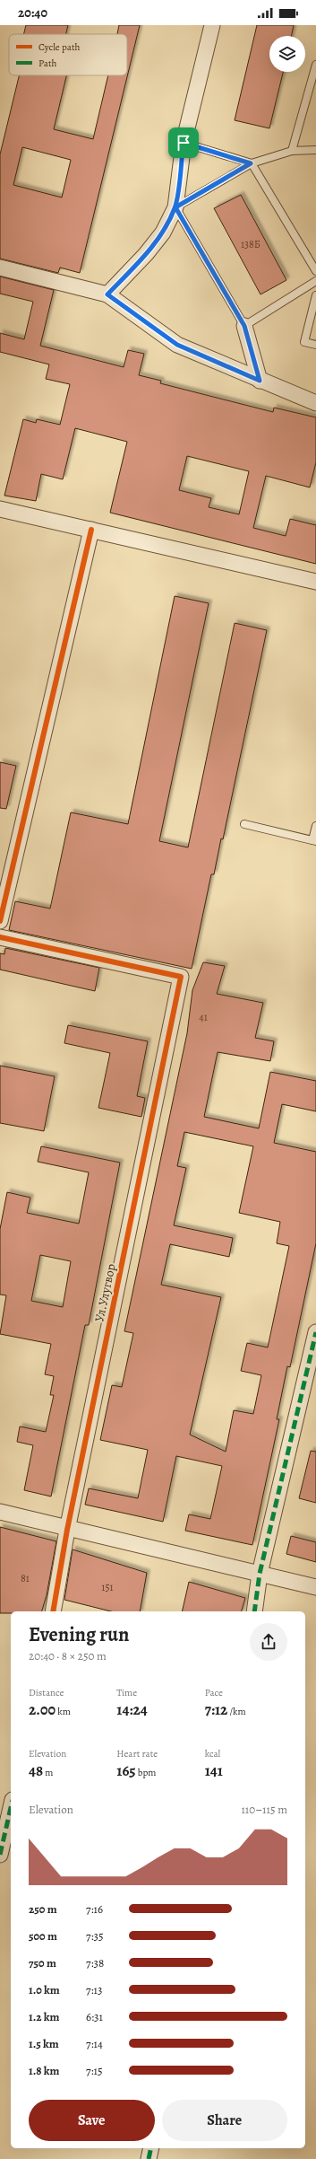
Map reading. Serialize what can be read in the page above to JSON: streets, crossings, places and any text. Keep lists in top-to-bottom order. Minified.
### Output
{"streets":{"street":["Ул.Улугвор"]},"house_numbers":["138Б","41","81","151"],"legend":["Cycle path","Path"],"page":{"status":"20:40","heading":["Evening run","20:40 · 8 × 250 m"],"stats":[["Distance","2.00 km"],["Time","14:24"],["Pace","7:12 /km"],["Elevation","48 m"],["Heart rate","165 bpm"],["kcal","141"]],"chart":["Elevation","110–115 m"],"list":[{"name":"250 m","note":"7:16"},{"name":"500 m","note":"7:35"},{"name":"750 m","note":"7:38"},{"name":"1.0 km","note":"7:13"},{"name":"1.2 km","note":"6:31"},{"name":"1.5 km","note":"7:14"},{"name":"1.8 km","note":"7:15"}],"buttons":["Save","Share"]}}
